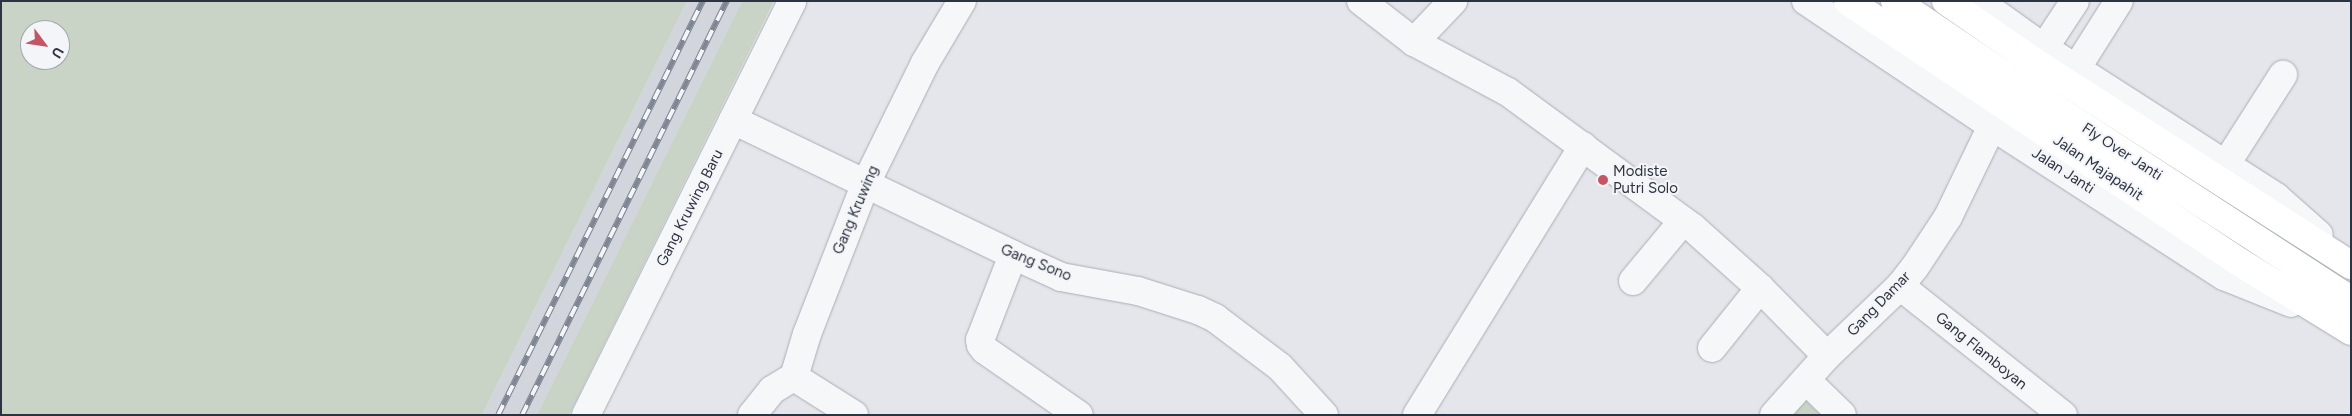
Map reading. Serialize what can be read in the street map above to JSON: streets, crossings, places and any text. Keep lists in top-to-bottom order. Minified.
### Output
{"streets":{"highway":["Fly Over Janti","Jalan Majapahit"],"street":["Jalan Janti","Gang Kruwing Baru","Gang Kruwing","Gang Sono","Gang Damar","Gang Flamboyan"]},"crossings":[["Jalan Majapahit","Jalan Janti"],["Jalan Janti","Gang Damar"],["Gang Kruwing Baru","Gang Sono"],["Gang Kruwing","Gang Sono"],["Gang Damar","Gang Flamboyan"]],"places":["Modiste Putri Solo"],"north":"bottom right"}
